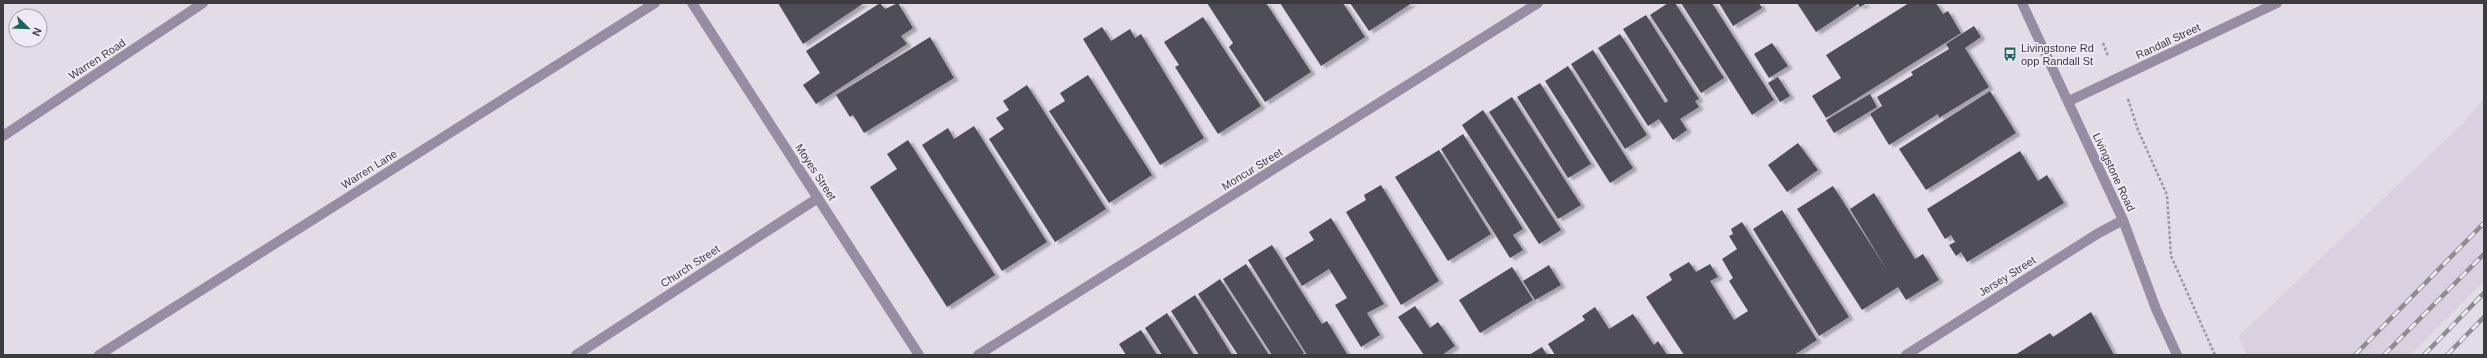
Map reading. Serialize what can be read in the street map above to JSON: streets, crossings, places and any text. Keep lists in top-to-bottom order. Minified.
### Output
{"streets":{"street":["Randall Street","Warren Road","Warren Lane","Moncur Street","Moyes Street","Livingstone Road","Church Street","Jersey Street"]},"crossings":[["Randall Street","Livingstone Road"],["Moyes Street","Church Street"],["Livingstone Road","Jersey Street"]],"places":{"bus stop":["Livingstone Rd opp Randall St"]},"north":"bottom right"}
